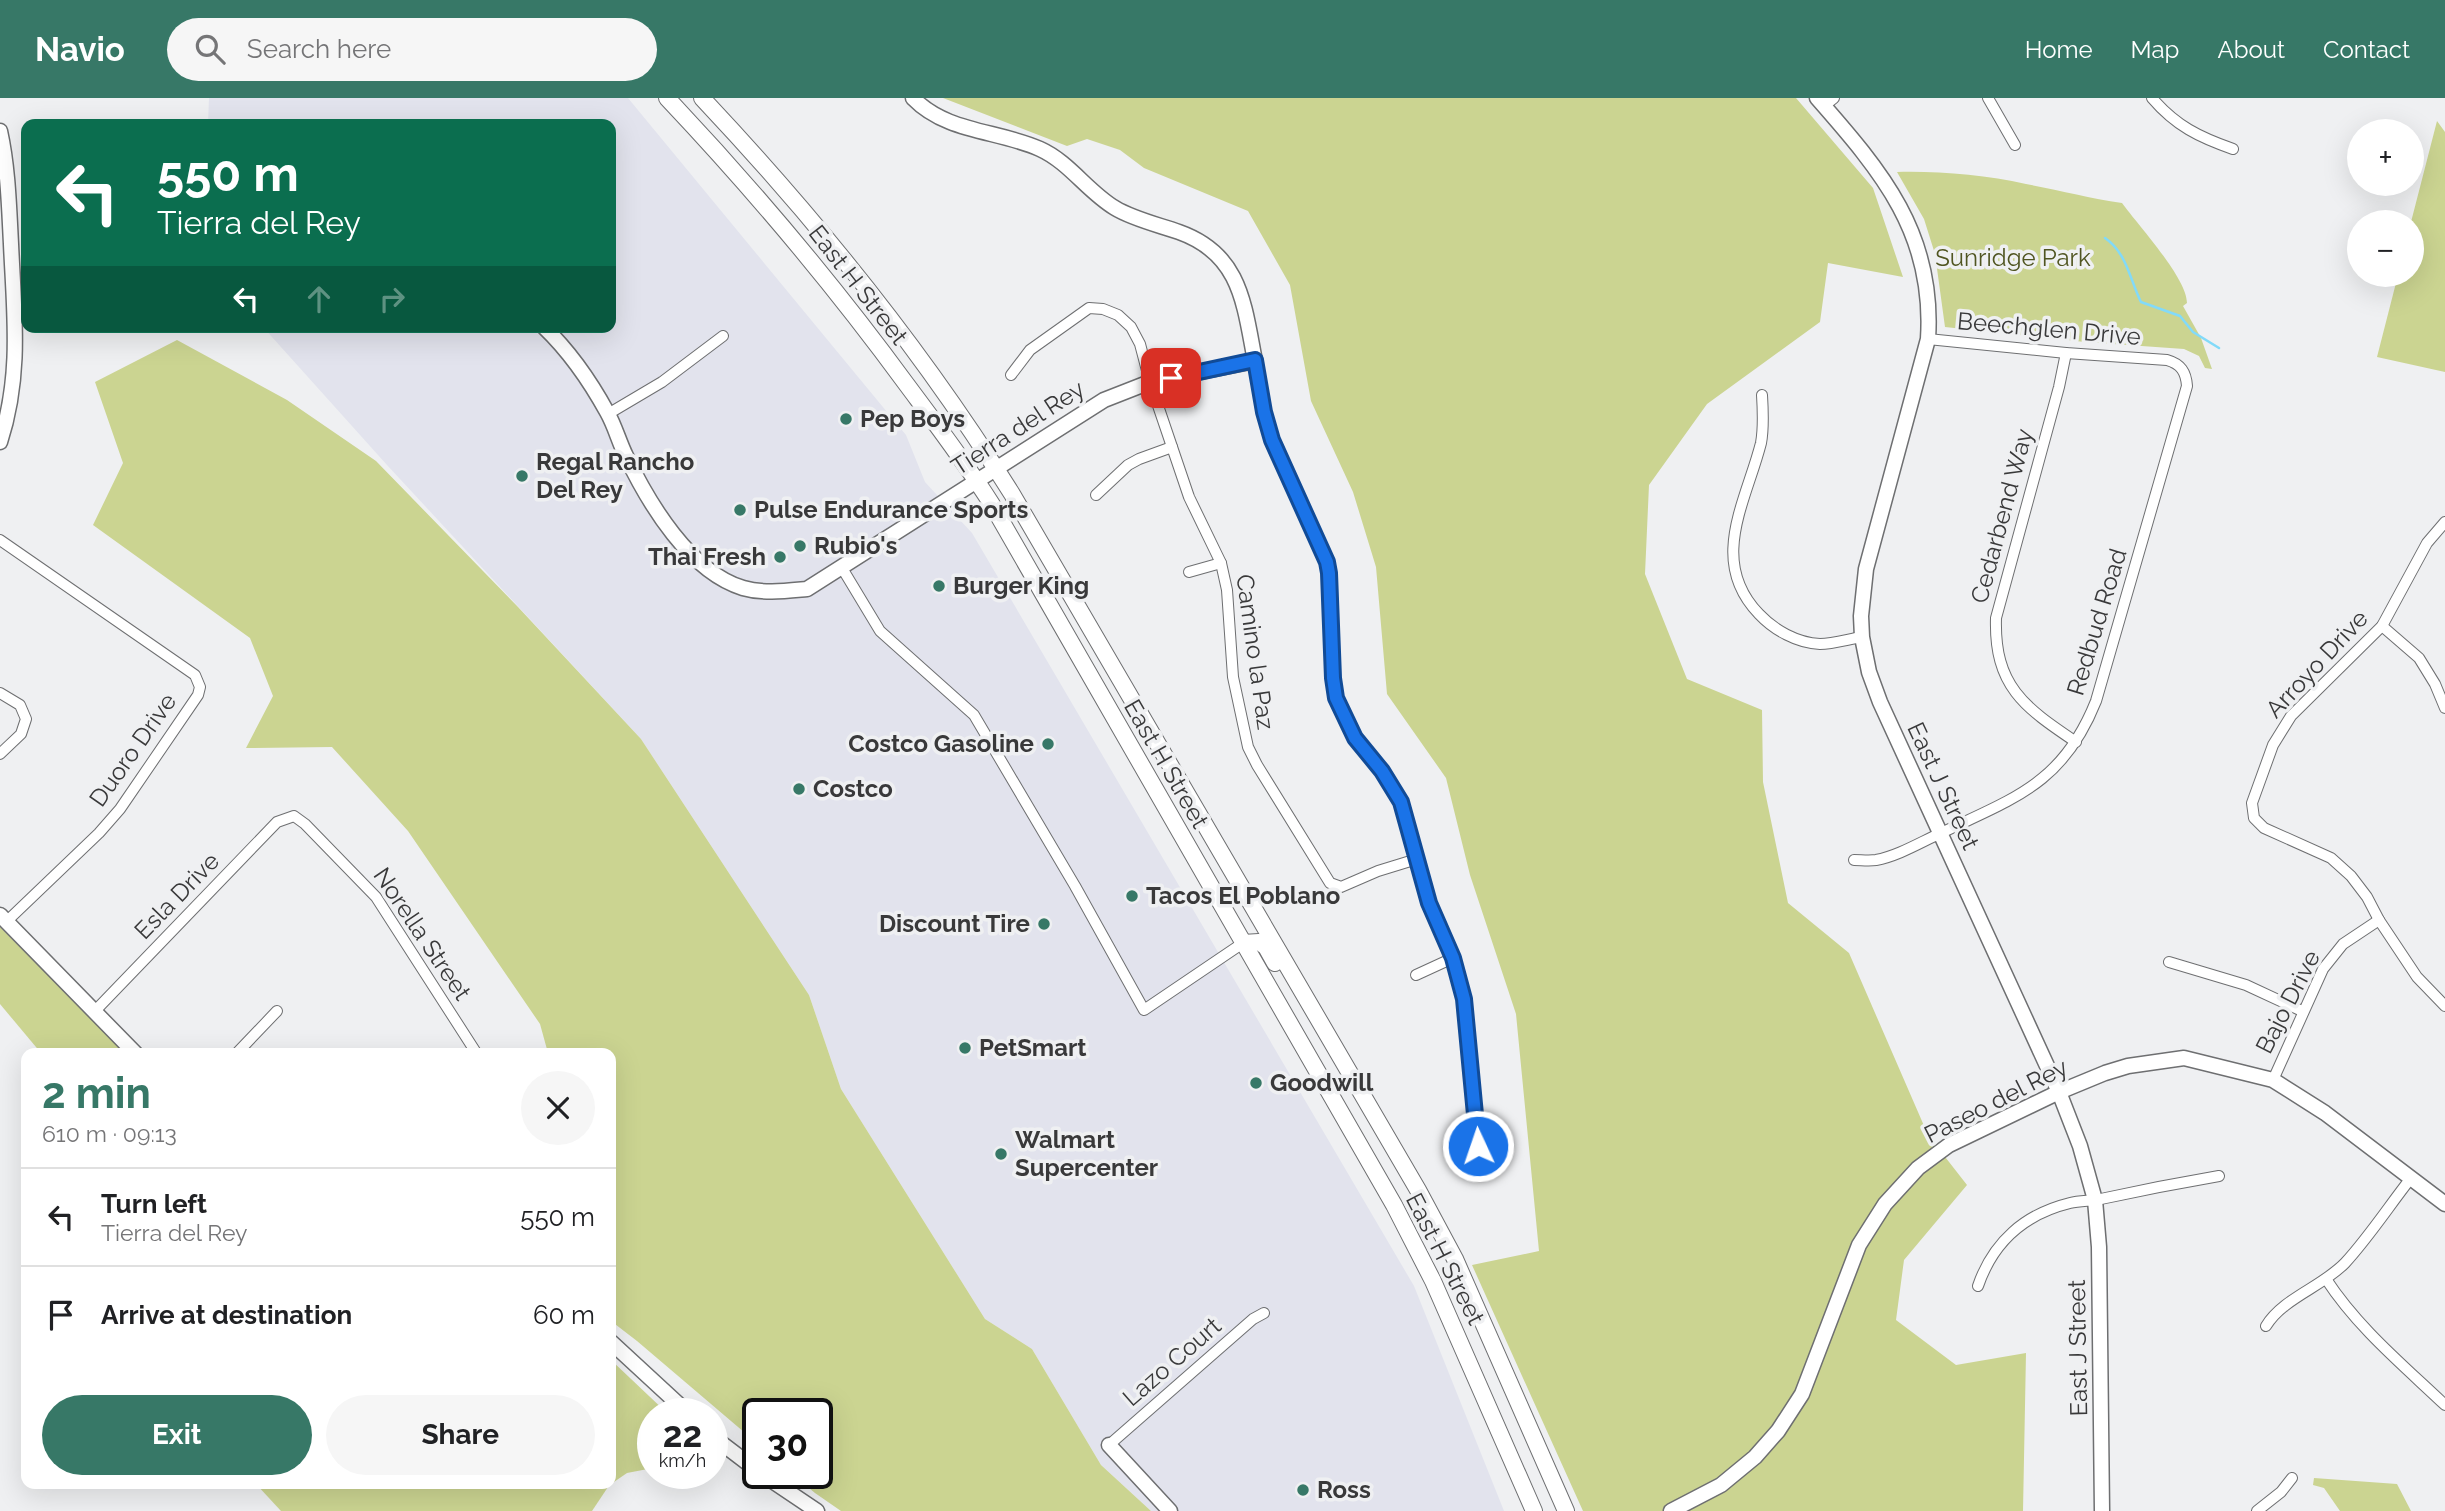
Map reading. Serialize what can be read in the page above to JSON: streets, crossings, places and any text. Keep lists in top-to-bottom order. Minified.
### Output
{"streets":{"main road":["East H Street"],"street":["Beechglen Drive","Tierra del Rey","Cedarbend Way","Redbud Road","Camino la Paz","Arroyo Drive","Duoro Drive","East J Street","Esla Drive","Norella Street","Bajo Drive","Paseo del Rey","Lazo Court"]},"crossings":[["East H Street","Tierra del Rey"],["Beechglen Drive","Cedarbend Way"],["Beechglen Drive","Redbud Road"],["Beechglen Drive","East J Street"],["Tierra del Rey","Camino la Paz"],["Cedarbend Way","Redbud Road"],["Redbud Road","East J Street"],["Arroyo Drive","Bajo Drive"],["East J Street","Paseo del Rey"],["Esla Drive","Norella Street"],["Bajo Drive","Paseo del Rey"]],"parks":["Sunridge Park"],"places":["Pep Boys","Regal Rancho Del Rey","Pulse Endurance Sports","Rubio's","Thai Fresh","Burger King","Costco Gasoline","Costco","Tacos El Poblano","Discount Tire","PetSmart","Goodwill","Walmart Supercenter","Ross"],"page":{"header":"Navio","search":"Search here","nav":["Home","Map","About","Contact"],"map_buttons":["+","−"],"turn":["550 m","Tierra del Rey"],"heading":["2 min","610 m · 09:13"],"list":[{"name":"Turn left","note":"Tierra del Rey","value":"550 m"},{"name":"Arrive at destination","value":"60 m"}],"buttons":["Exit","Share"],"speed":"22 km/h","limit":"30"}}
